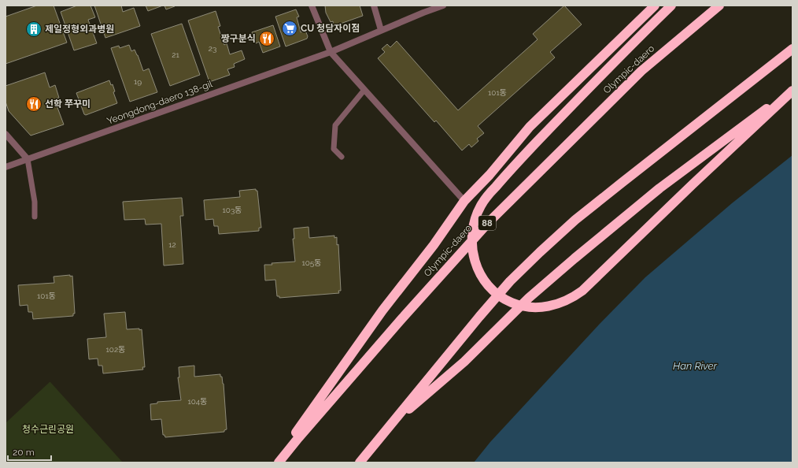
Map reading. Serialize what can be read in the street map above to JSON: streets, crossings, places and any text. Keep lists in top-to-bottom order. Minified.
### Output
{"streets":{"highway":["Olympic-daero","88"],"street":["Yeongdong-daero 138-gil"]},"water":["Han River"],"parks":["청수근린공원"],"places":{"supermarket":["CU 청담자이점"],"building":["제일정형외과병원"],"restaurant":["짱구분식","선학 쭈꾸미"]},"house_numbers":["23","21","19","101동","103동","12","105동","101동","102동","104동"],"scale_bar":"20 m"}
